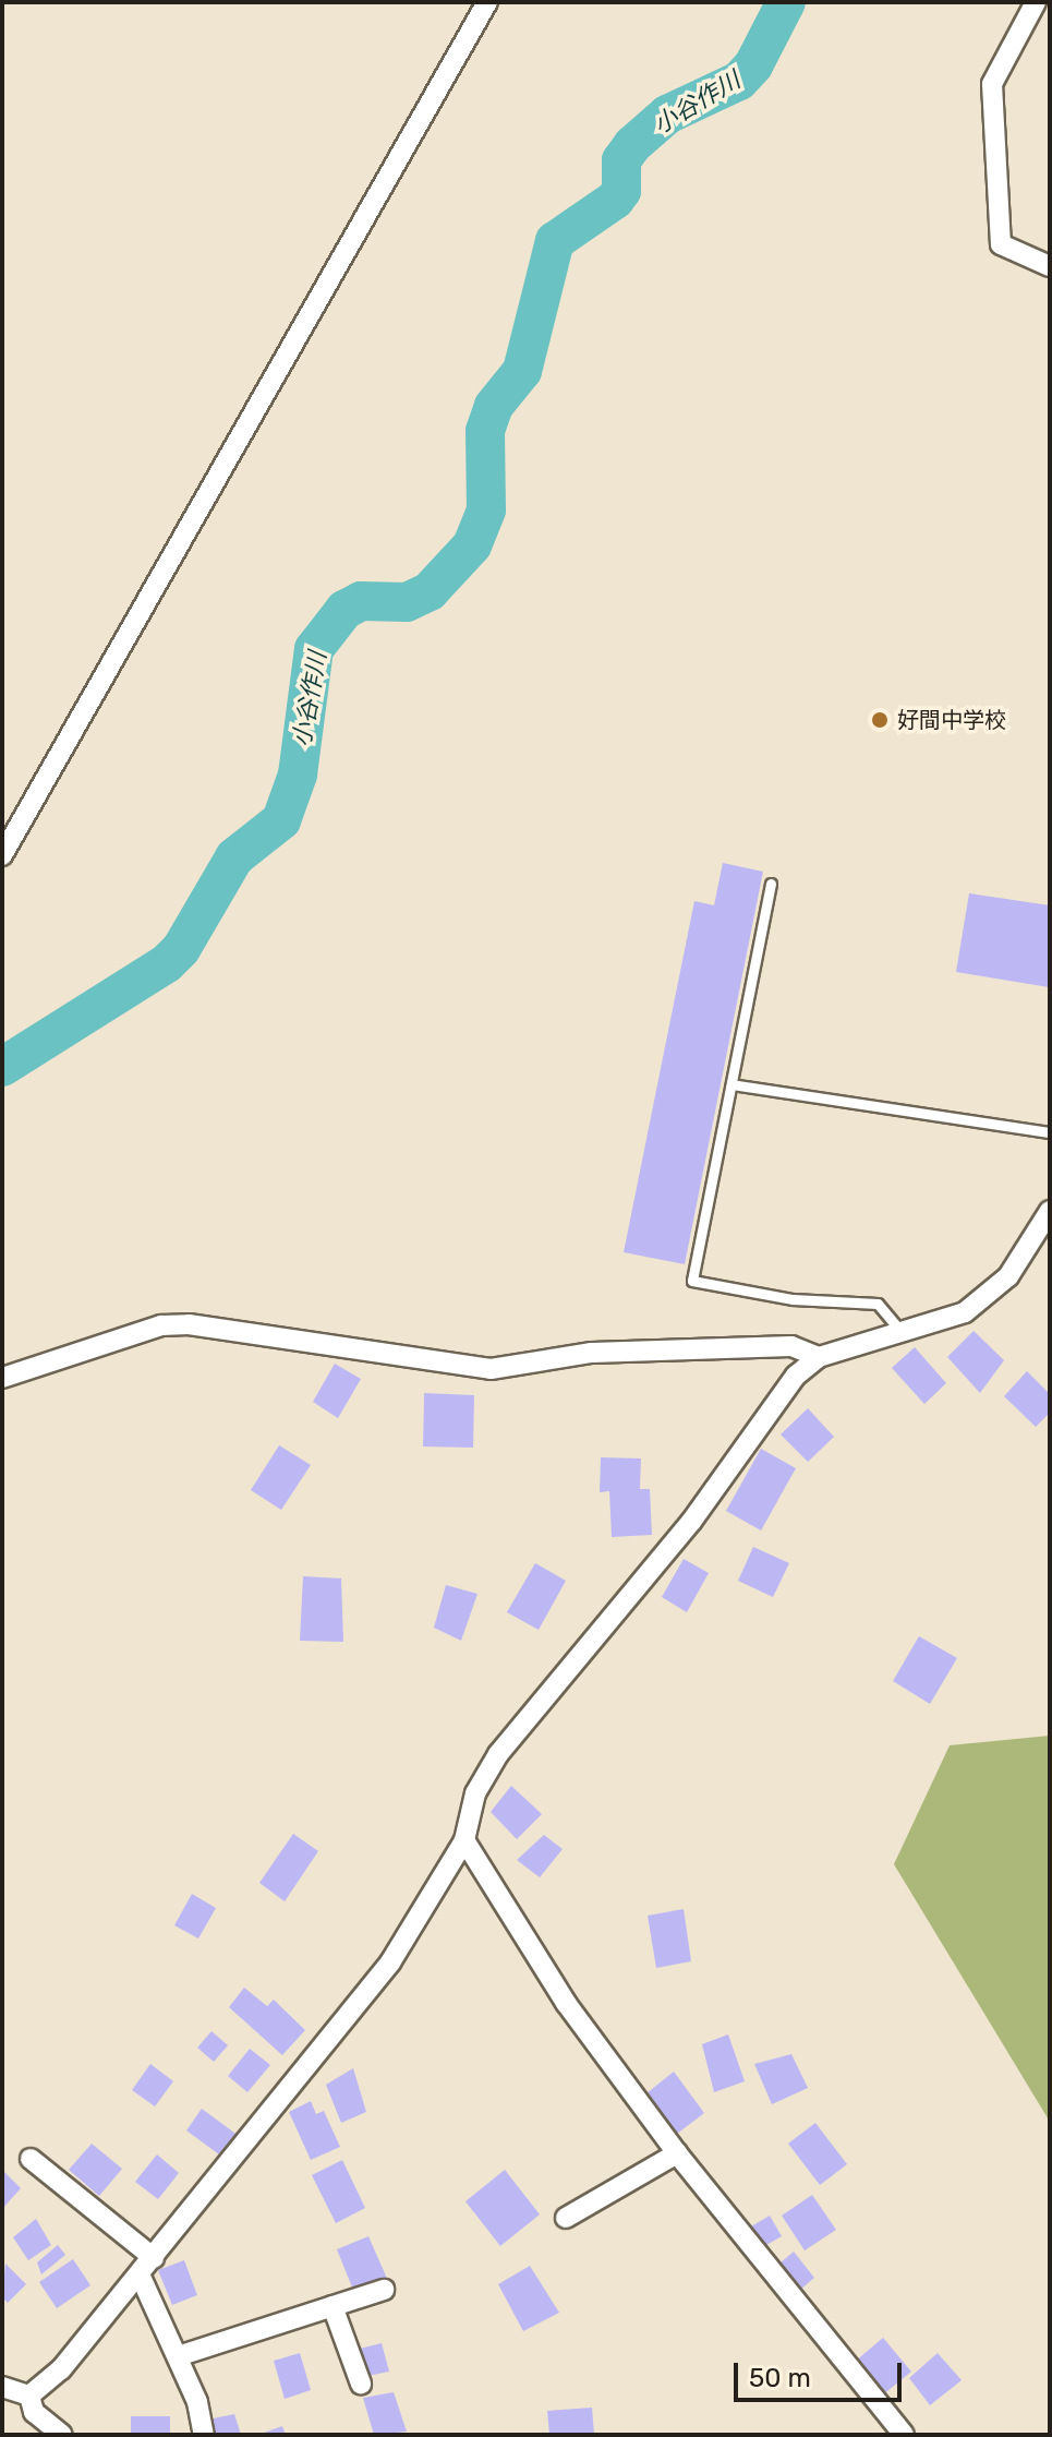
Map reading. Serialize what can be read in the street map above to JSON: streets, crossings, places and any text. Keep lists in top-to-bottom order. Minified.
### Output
{"water":["小谷作川"],"places":["好間中学校"],"scale_bar":"50 m"}
